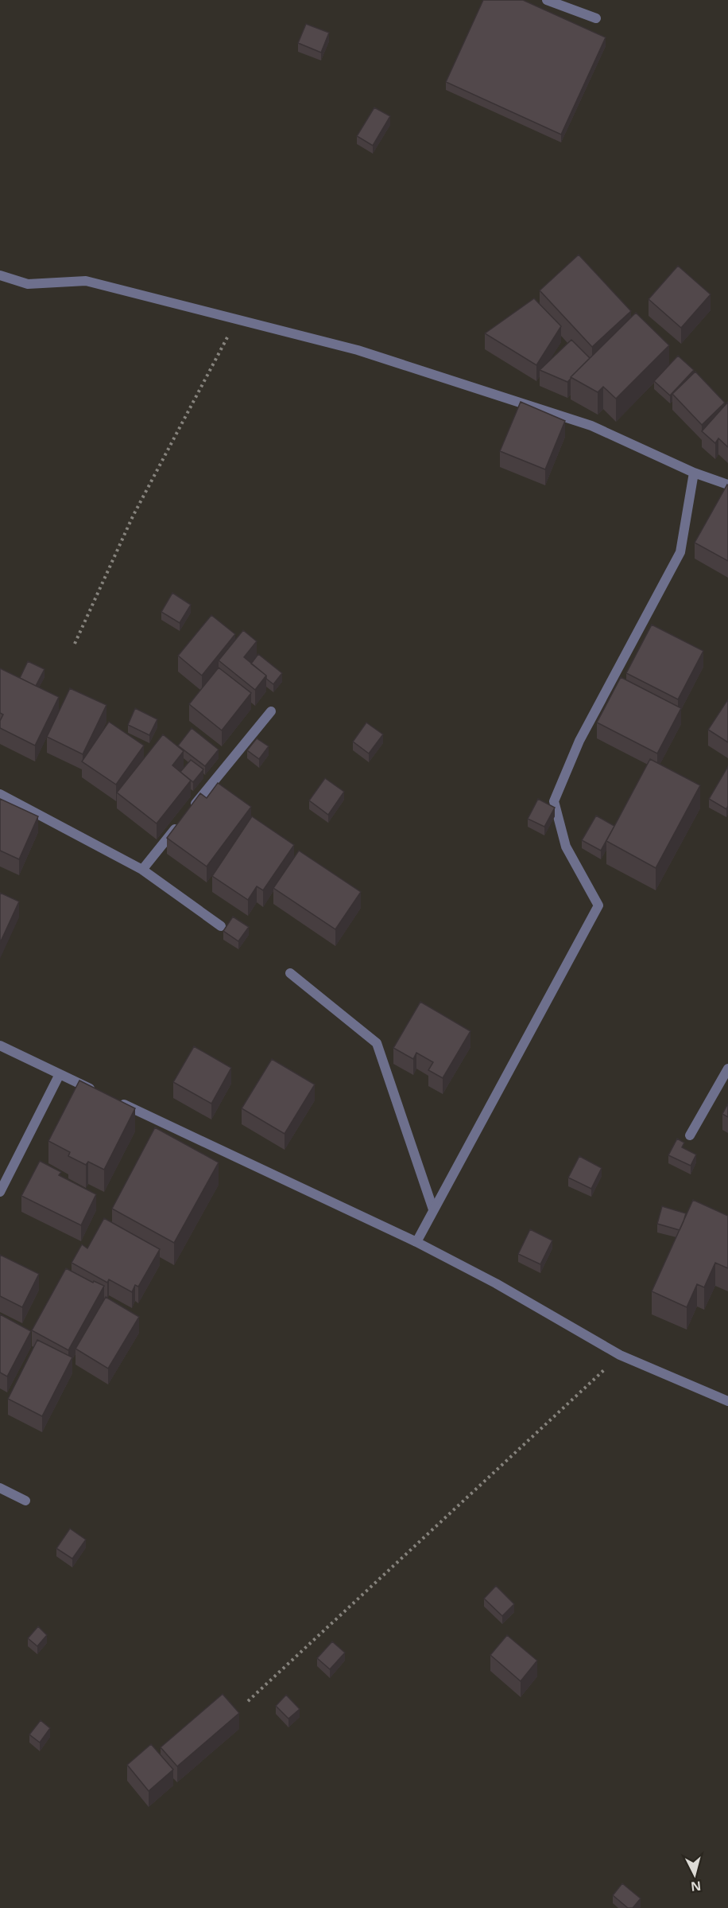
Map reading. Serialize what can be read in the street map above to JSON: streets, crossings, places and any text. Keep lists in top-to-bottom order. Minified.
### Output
{"north":"bottom"}
